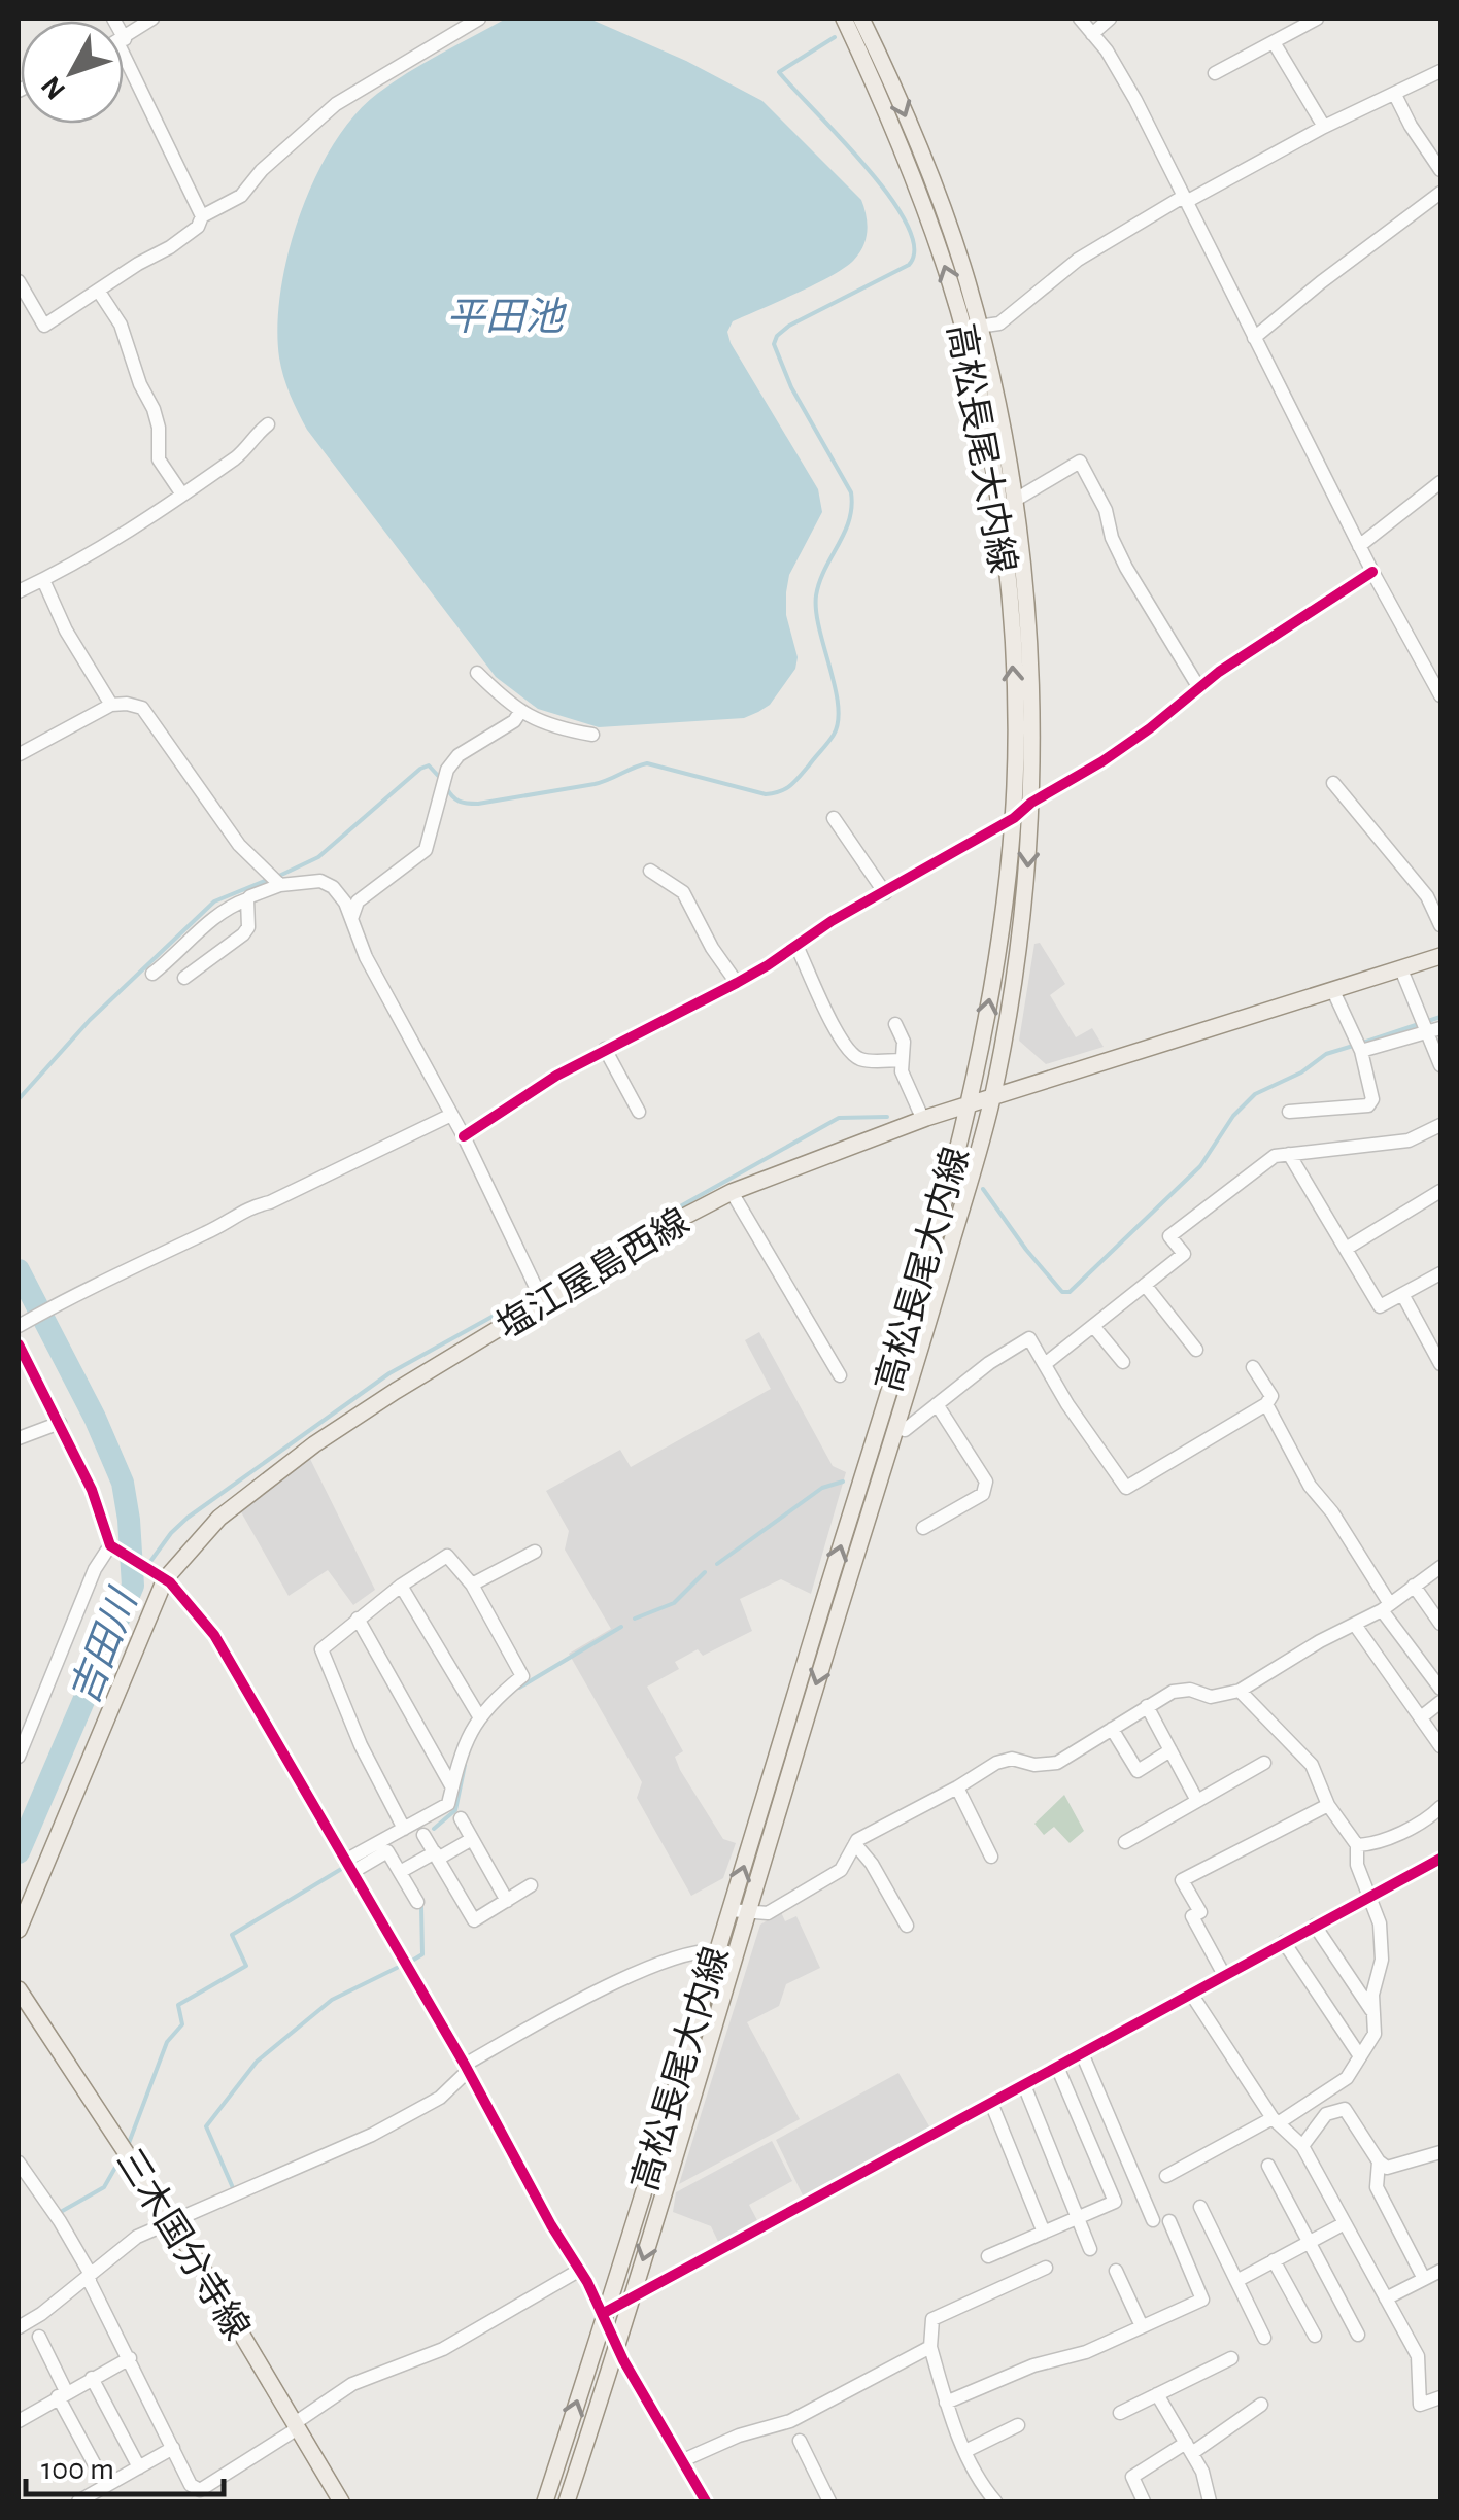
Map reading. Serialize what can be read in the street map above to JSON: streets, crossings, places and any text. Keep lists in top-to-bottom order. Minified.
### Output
{"streets":{"main road":["高松長尾大内線","塩江屋島西線","三木国分寺線"]},"crossings":[["高松長尾大内線","塩江屋島西線"]],"water":["平田池","吉田川"],"scale_bar":"100 m","north":"bottom left"}
